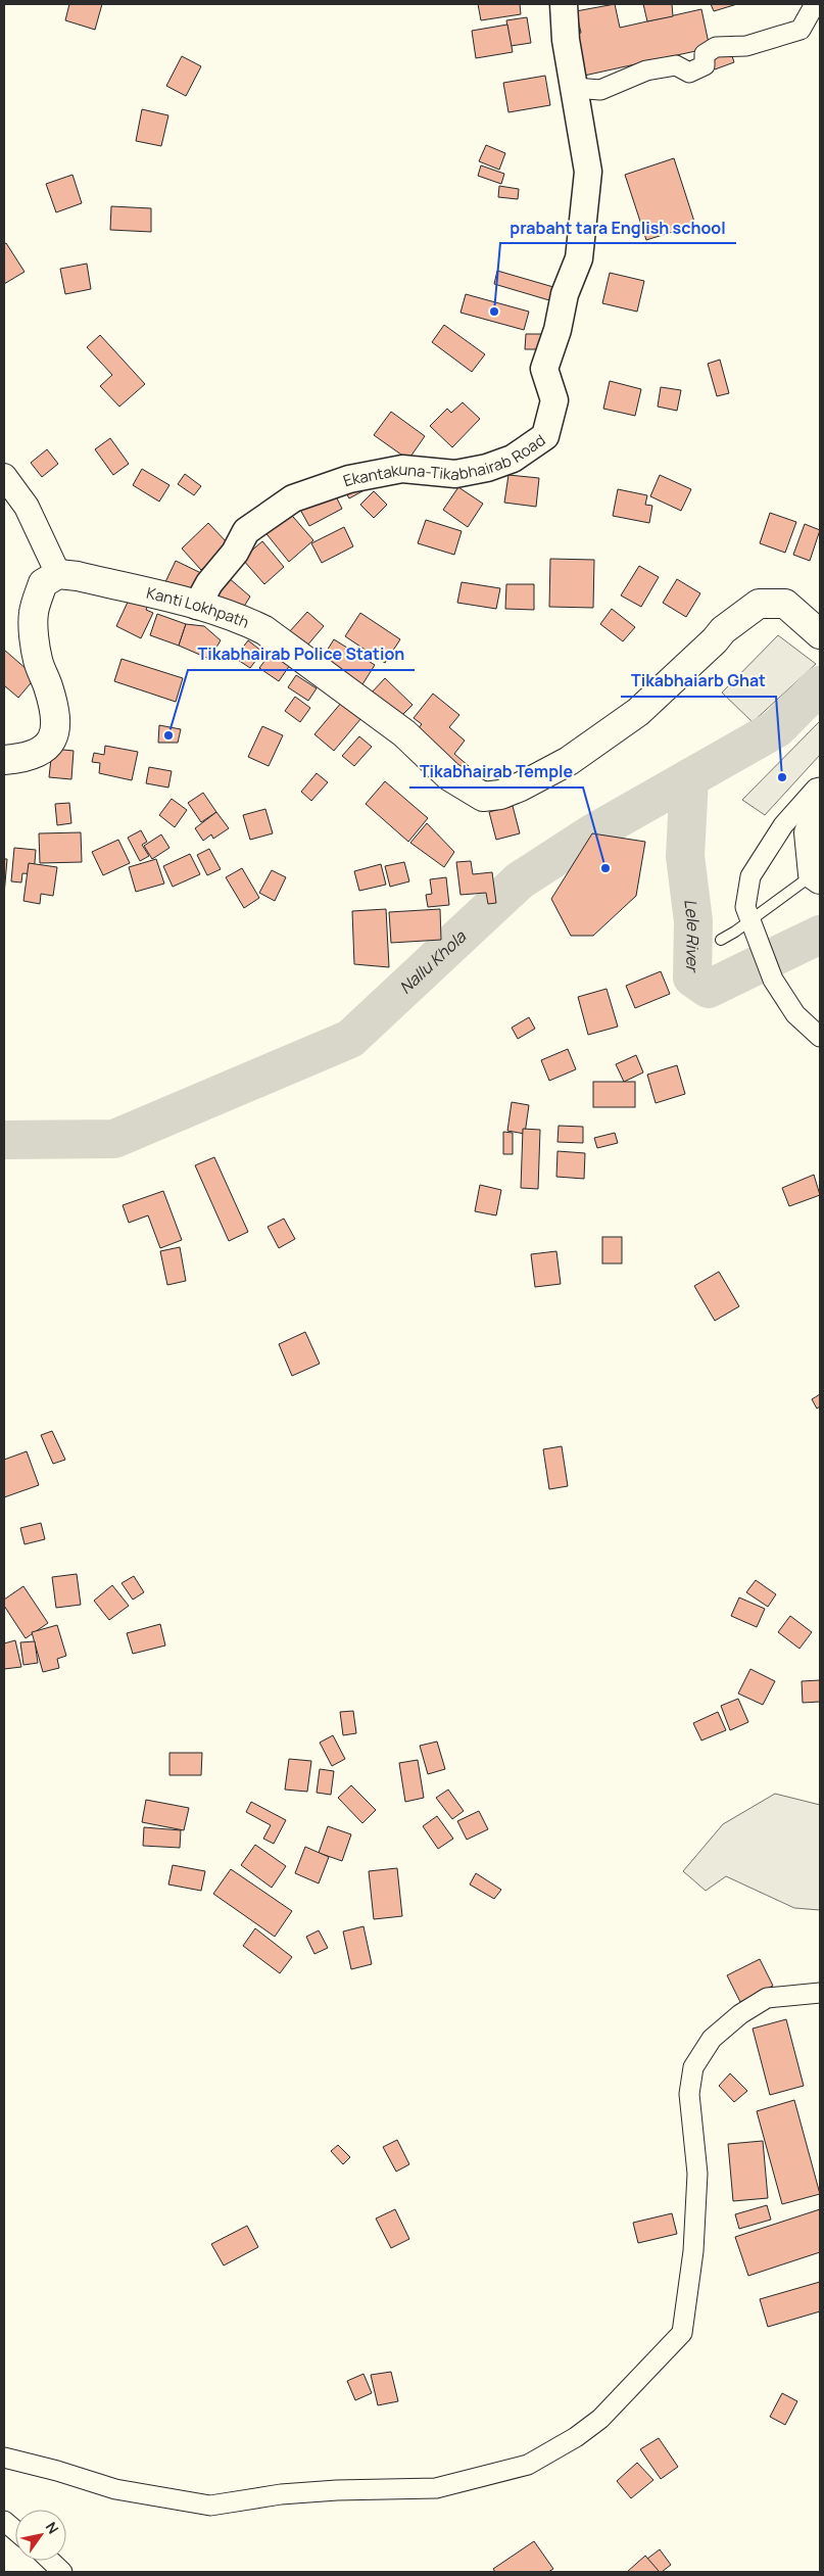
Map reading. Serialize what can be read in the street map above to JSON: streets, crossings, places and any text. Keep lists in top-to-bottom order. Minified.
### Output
{"streets":{"main road":["Ekantakuna-Tikabhairab Road","Kanti Lokhpath"]},"crossings":[["Ekantakuna-Tikabhairab Road","Kanti Lokhpath"]],"water":["Lele River","Nallu Khola"],"places":["prabaht tara English school","Tikabhairab Police Station","Tikabhaiarb Ghat","Tikabhairab Temple"],"north":"top right"}
